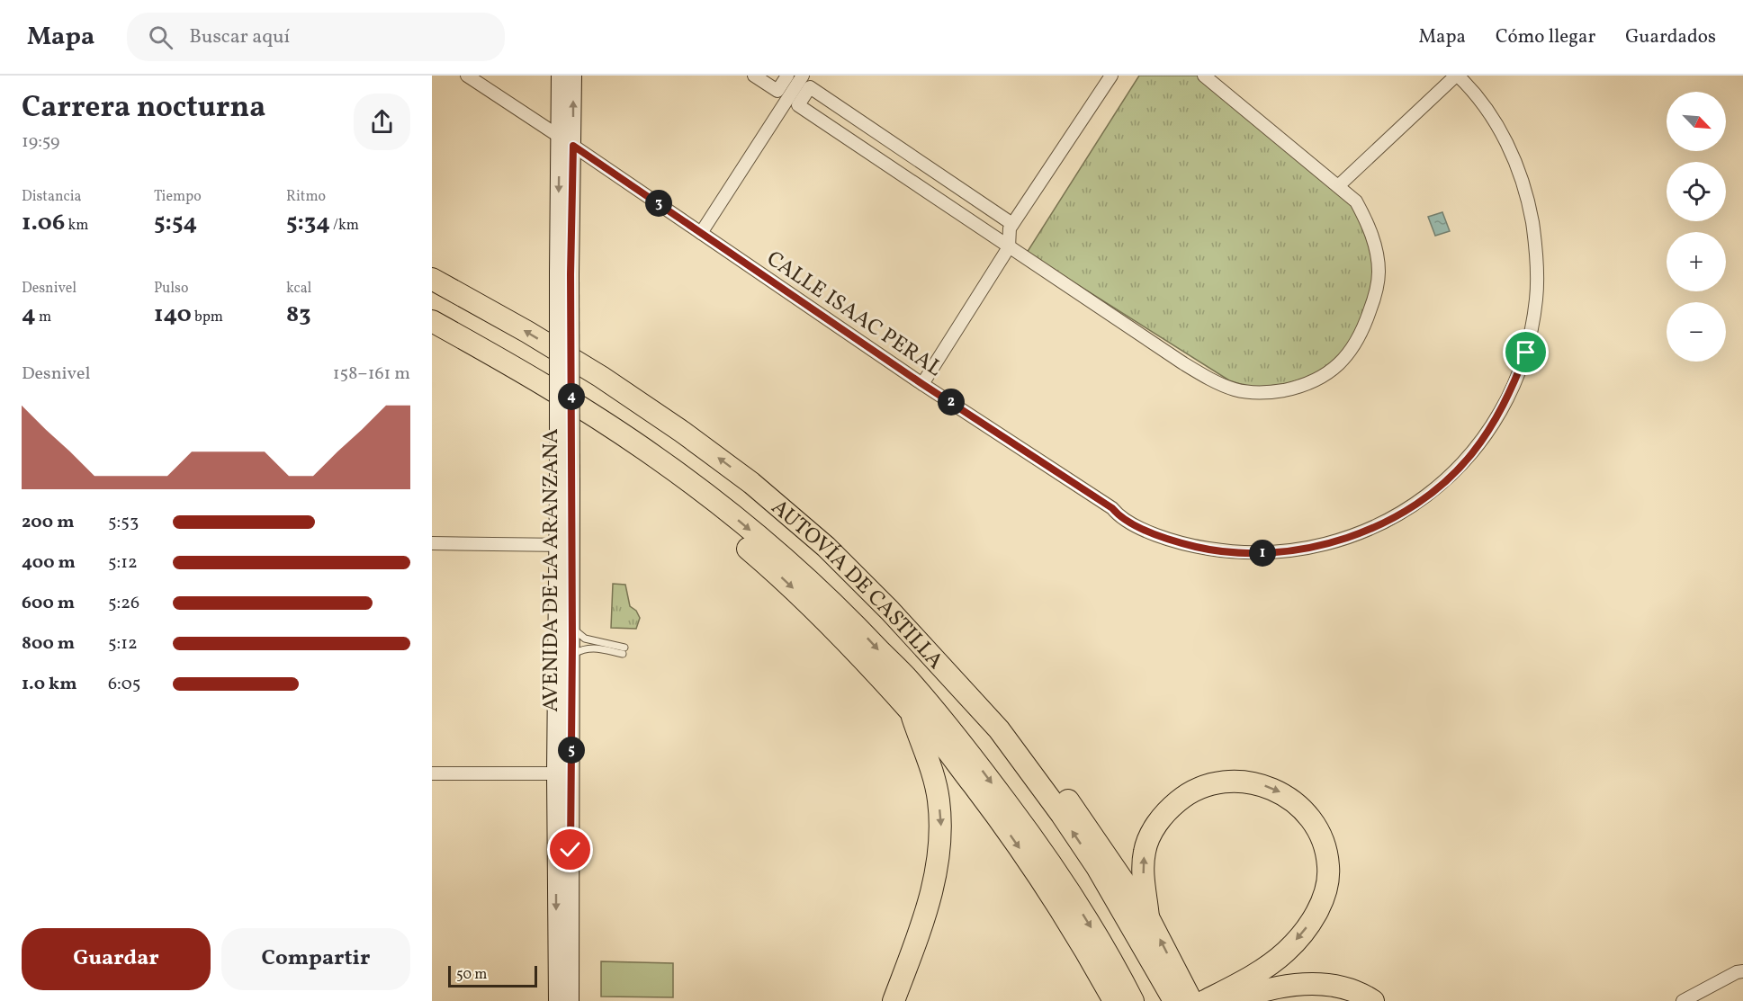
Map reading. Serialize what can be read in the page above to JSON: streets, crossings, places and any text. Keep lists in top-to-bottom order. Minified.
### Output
{"streets":{"highway":["AUTOVÍA DE CASTILLA"],"street":["CALLE ISAAC PERAL","AVENIDA DE LA ARANZANA"]},"crossings":[["CALLE ISAAC PERAL","AVENIDA DE LA ARANZANA"]],"scale_bar":"50 m","north":"bottom right","page":{"header":"Mapa","search":"Buscar aquí","nav":["Mapa","Cómo llegar","Guardados"],"heading":["Carrera nocturna","19:59"],"map_buttons":["+","−"],"stats":[["Distancia","1.06 km"],["Tiempo","5:54"],["Ritmo","5:34 /km"],["Desnivel","4 m"],["Pulso","140 bpm"],["kcal","83"]],"pins":["3","4","2","1","5"],"chart":["Desnivel","158–161 m"],"list":[{"name":"200 m","note":"5:53"},{"name":"400 m","note":"5:12"},{"name":"600 m","note":"5:26"},{"name":"800 m","note":"5:12"},{"name":"1.0 km","note":"6:05"}],"buttons":["Guardar","Compartir"],"scale":"50 m"}}
